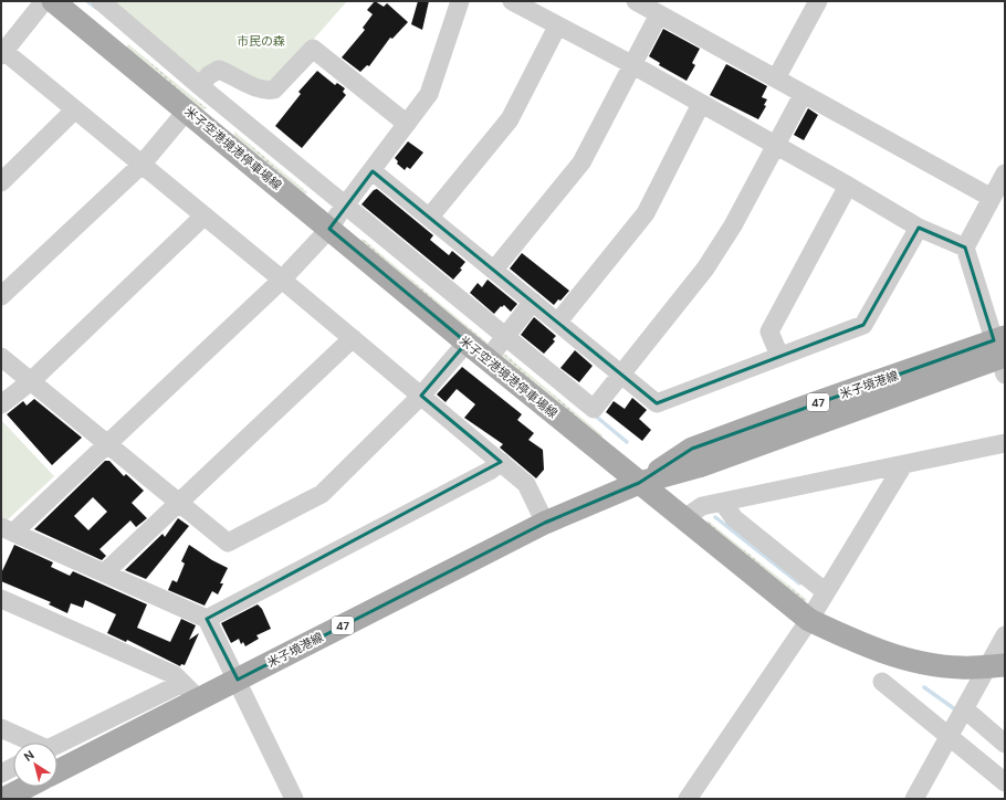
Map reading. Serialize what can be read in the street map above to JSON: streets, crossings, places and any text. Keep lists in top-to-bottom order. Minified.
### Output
{"streets":{"main road":["米子空港境港停車場線","米子境港線","47"]},"crossings":[["米子空港境港停車場線","米子境港線"]],"parks":["市民の森"],"north":"top left"}
